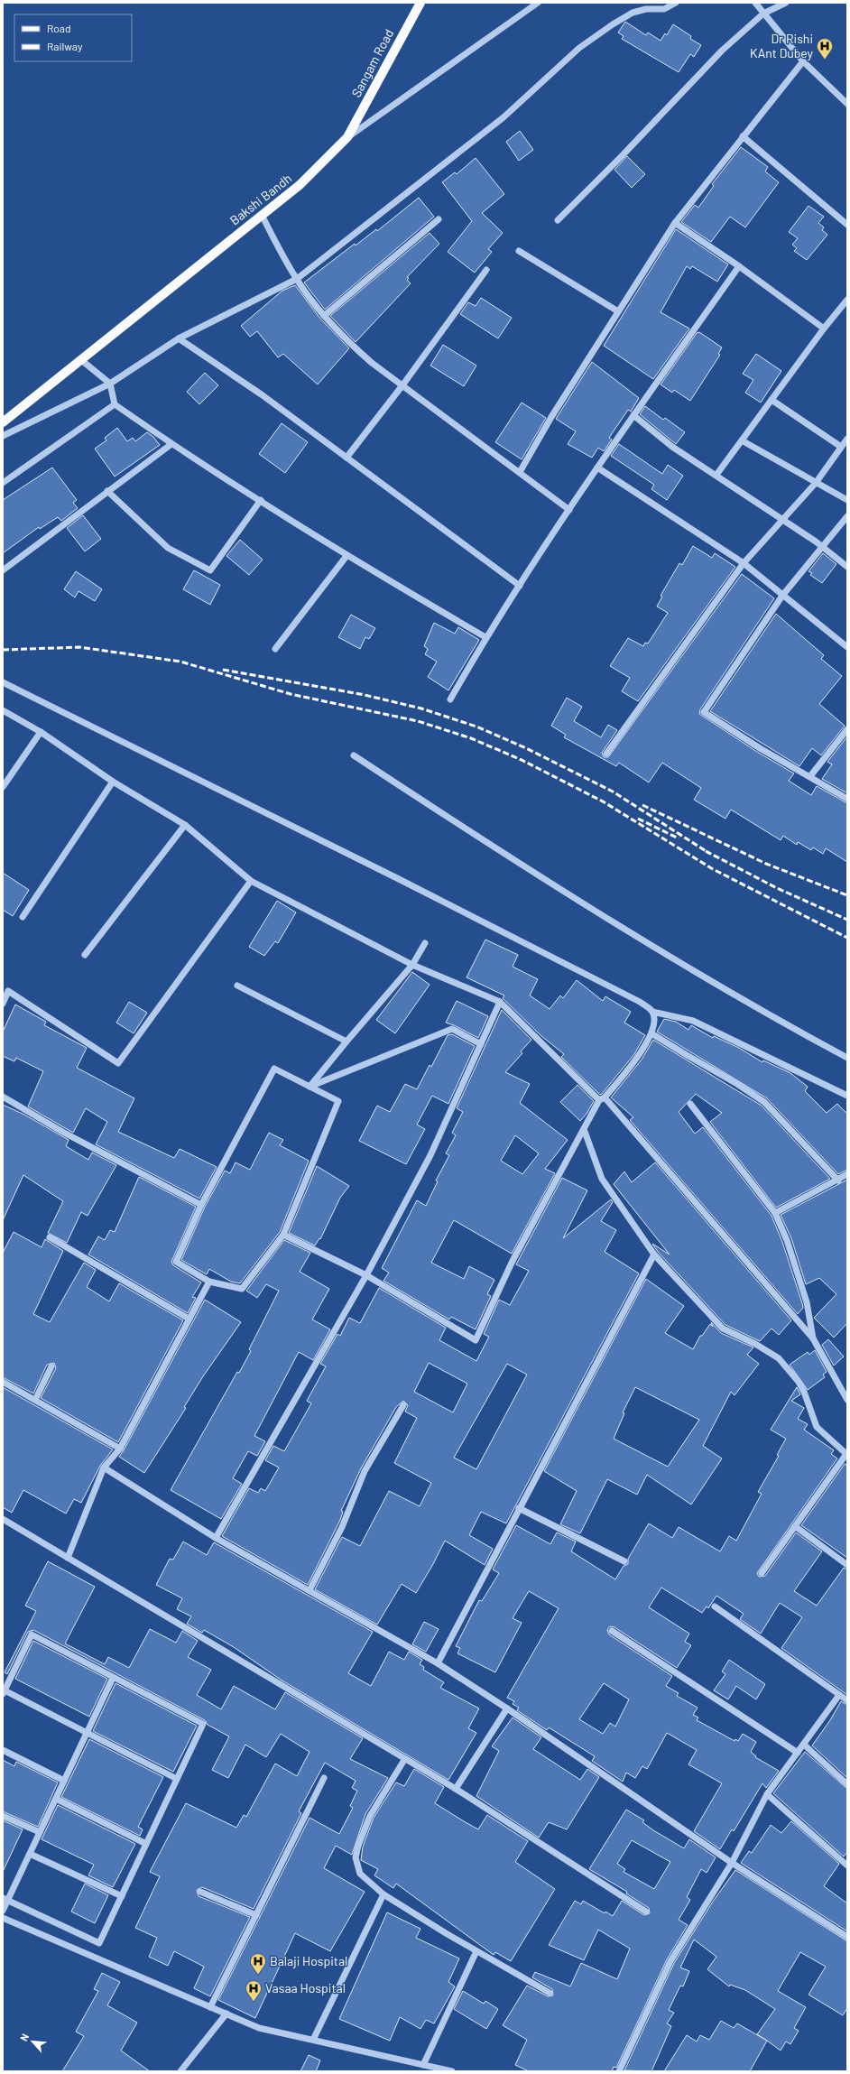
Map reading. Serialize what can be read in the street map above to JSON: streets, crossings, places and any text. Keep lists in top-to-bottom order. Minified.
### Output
{"streets":{"main road":["Sangam Road","Bakshi Bandh"]},"crossings":[["Sangam Road","Bakshi Bandh"]],"places":{"hospital":["Dr Rishi KAnt Dubey","Balaji Hospital","Vasaa Hospital"]},"legend":["Road","Railway"],"north":"top left"}
